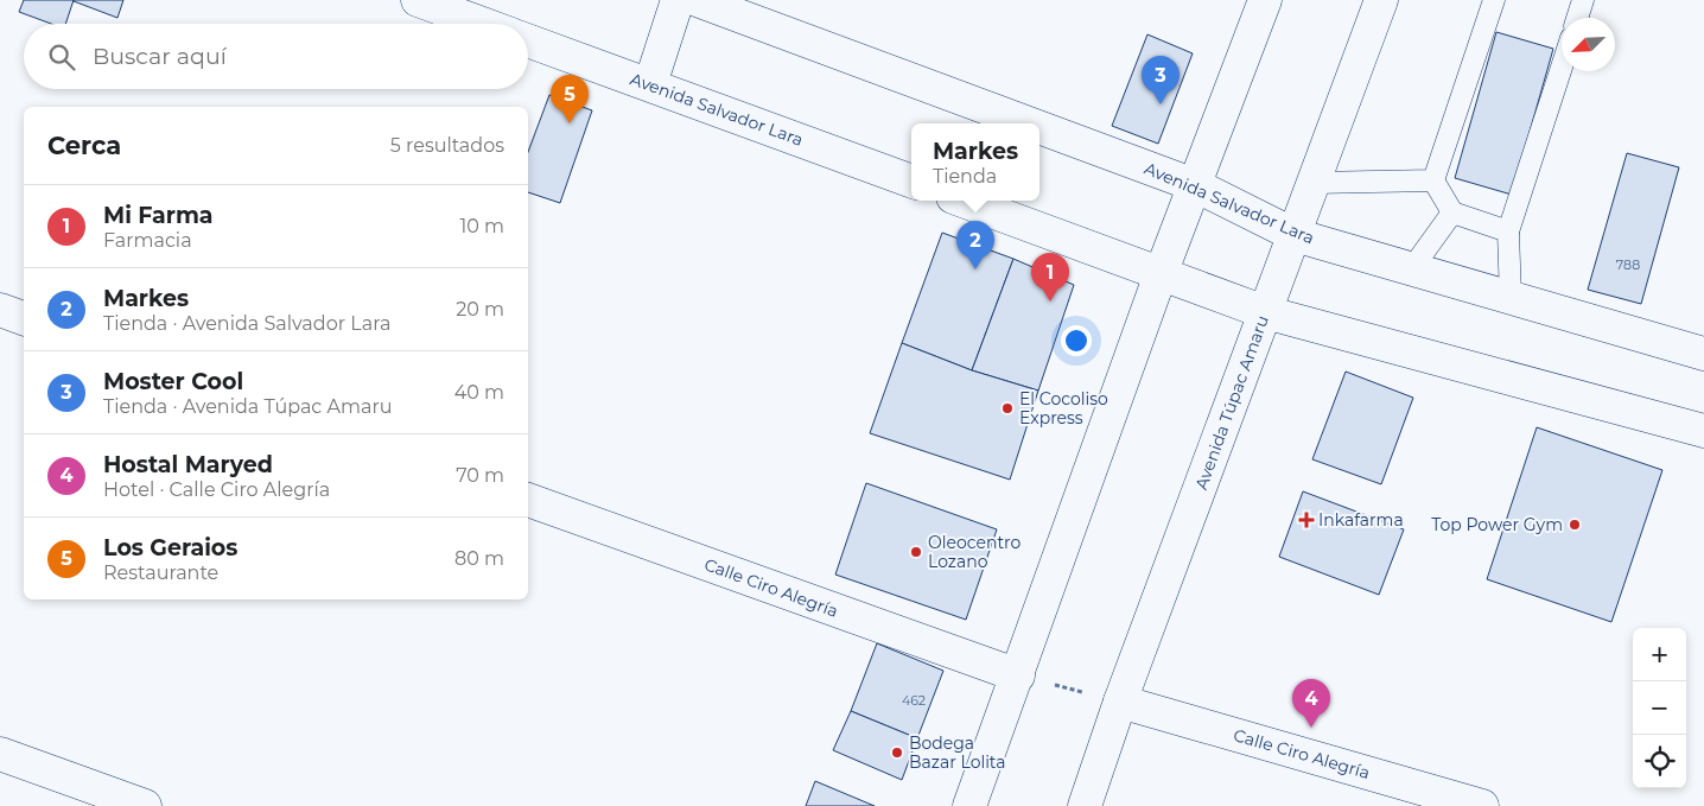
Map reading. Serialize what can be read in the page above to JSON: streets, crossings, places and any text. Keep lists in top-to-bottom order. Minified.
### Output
{"streets":{"street":["Avenida Salvador Lara","Avenida Túpac Amaru","Calle Ciro Alegría"]},"crossings":[["Avenida Salvador Lara","Avenida Túpac Amaru"],["Avenida Túpac Amaru","Calle Ciro Alegría"]],"places":{"other":["El Cocoliso Express","Top Power Gym","Oleocentro Lozano","Bodega Bazar Lolita"],"health":["Inkafarma"]},"house_numbers":["788","462"],"north":"bottom left","page":{"search":"Buscar aquí","pins":["3","5","2","1","4"],"heading":["Cerca","5 resultados"],"popup":["Markes","Tienda"],"list":[{"mark":"1","name":"Mi Farma","note":"Farmacia","value":"10 m"},{"mark":"2","name":"Markes","note":"Tienda · Avenida Salvador Lara","value":"20 m"},{"mark":"3","name":"Moster Cool","note":"Tienda · Avenida Túpac Amaru","value":"40 m"},{"mark":"4","name":"Hostal Maryed","note":"Hotel · Calle Ciro Alegría","value":"70 m"},{"mark":"5","name":"Los Geraios","note":"Restaurante","value":"80 m"}],"map_buttons":["+","−"]}}
